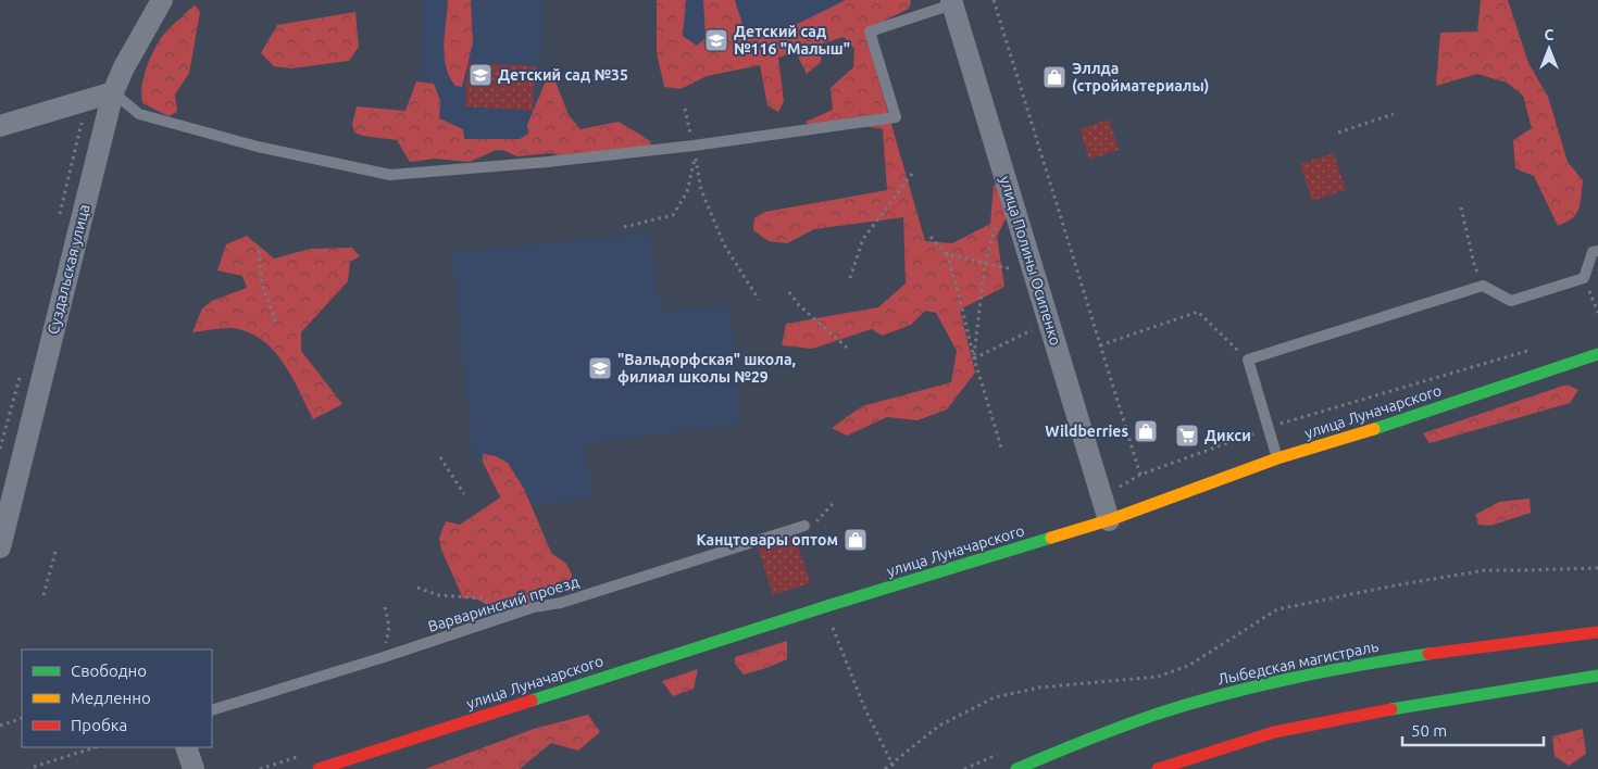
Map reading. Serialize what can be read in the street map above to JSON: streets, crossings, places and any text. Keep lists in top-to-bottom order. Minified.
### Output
{"streets":{"main road":["улица Луначарского","Лыбедская магистраль"],"street":["улица Полины Осипенко","Суздальская улица"],"lane":["Варваринский проезд"]},"crossings":[["улица Полины Осипенко","улица Луначарского"]],"places":{"school or university":["Детский сад №116 \"Малыш\"","Детский сад №35","\"Вальдорфская\" школа, филиал школы №29"],"shop":["Эллда (стройматериалы)","Wildberries","Канцтовары оптом"],"supermarket":["Дикси"]},"legend":["Свободно","Медленно","Пробка"],"scale_bar":"50 m","north":"top"}
